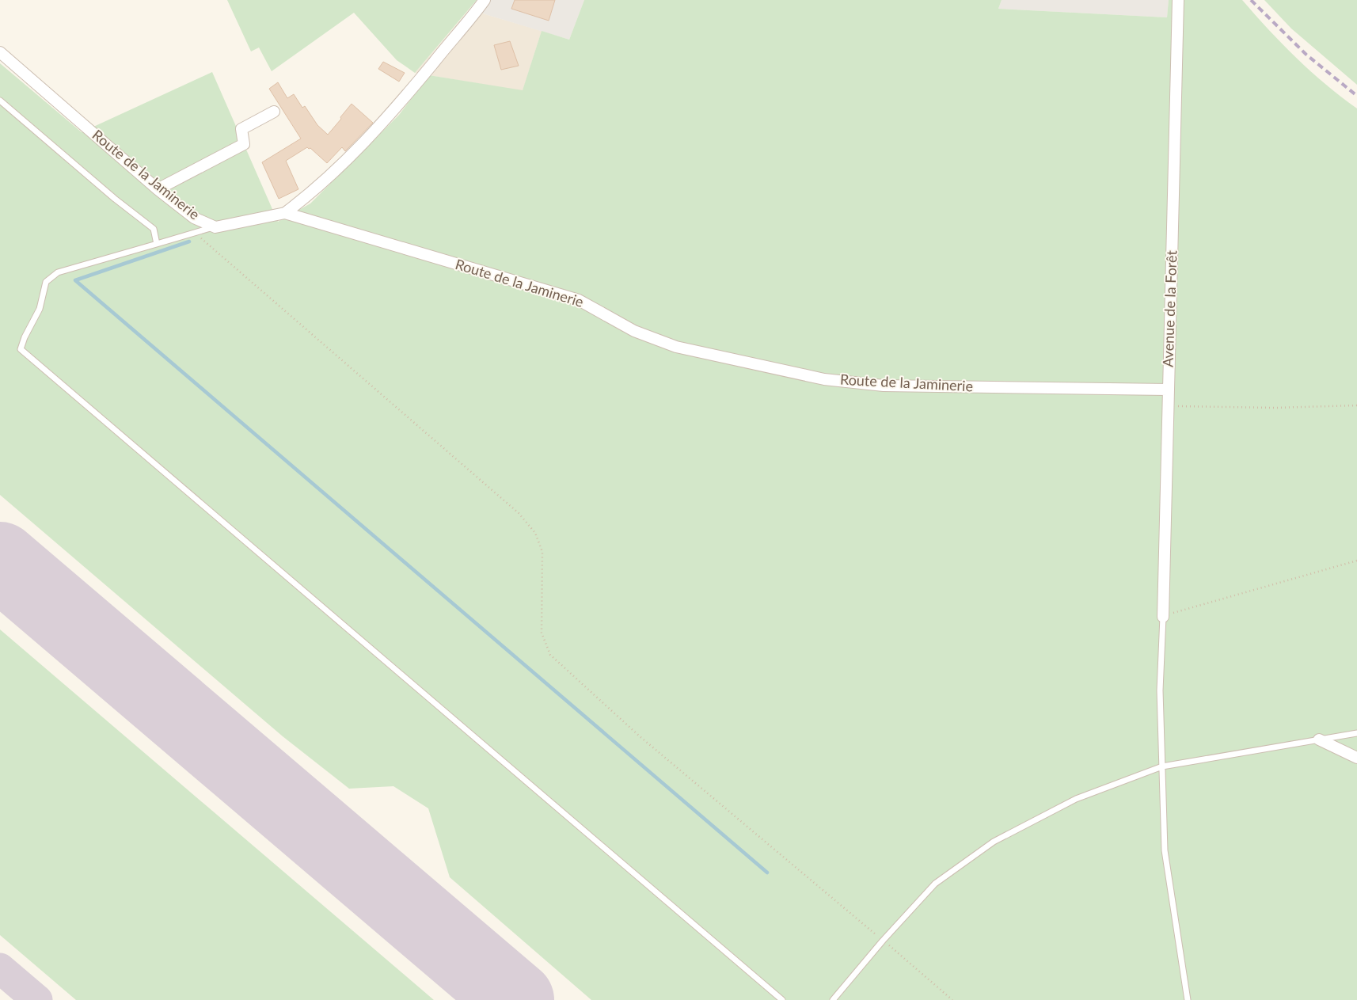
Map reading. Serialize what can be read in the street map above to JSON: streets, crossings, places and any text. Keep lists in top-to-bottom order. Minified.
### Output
{"streets":{"street":["Route de la Jaminerie","Avenue de la Forêt"]},"crossings":[["Route de la Jaminerie","Avenue de la Forêt"]]}
